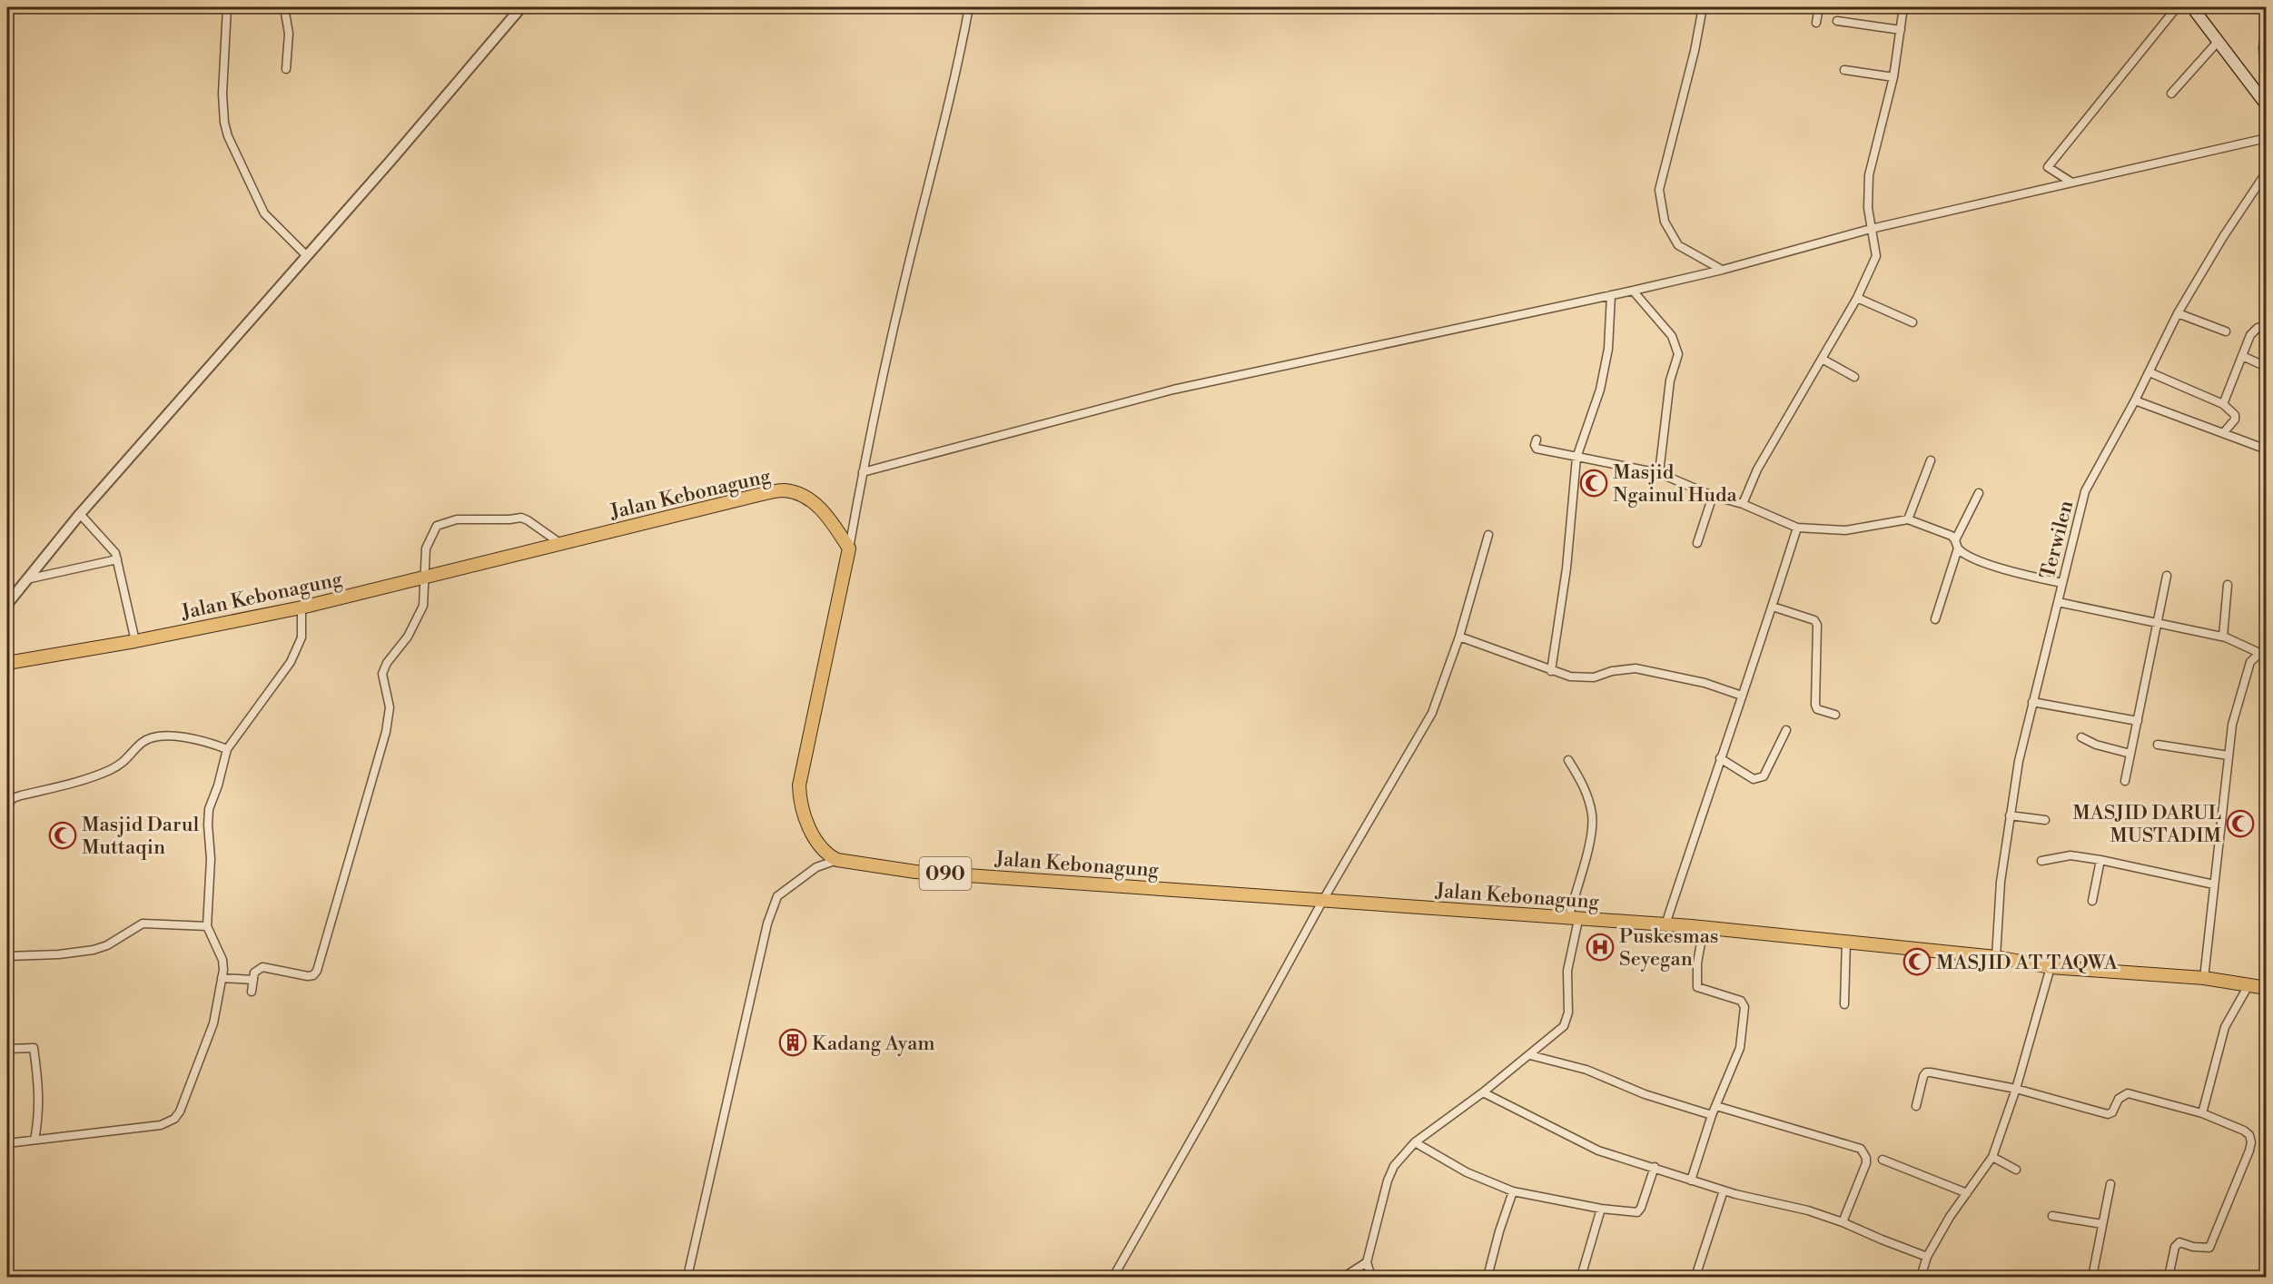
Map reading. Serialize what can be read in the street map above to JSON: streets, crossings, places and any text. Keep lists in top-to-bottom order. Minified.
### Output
{"streets":{"main road":["Jalan Kebonagung","090"],"street":["Terwilen"]},"crossings":[["Jalan Kebonagung","Terwilen"]],"places":{"mosque":["Masjid Ngainul Huda","MASJID DARUL MUSTADIM","Masjid Darul Muttaqin","MASJID AT TAQWA"],"hospital":["Puskesmas Seyegan"],"building":["Kadang Ayam"]}}
